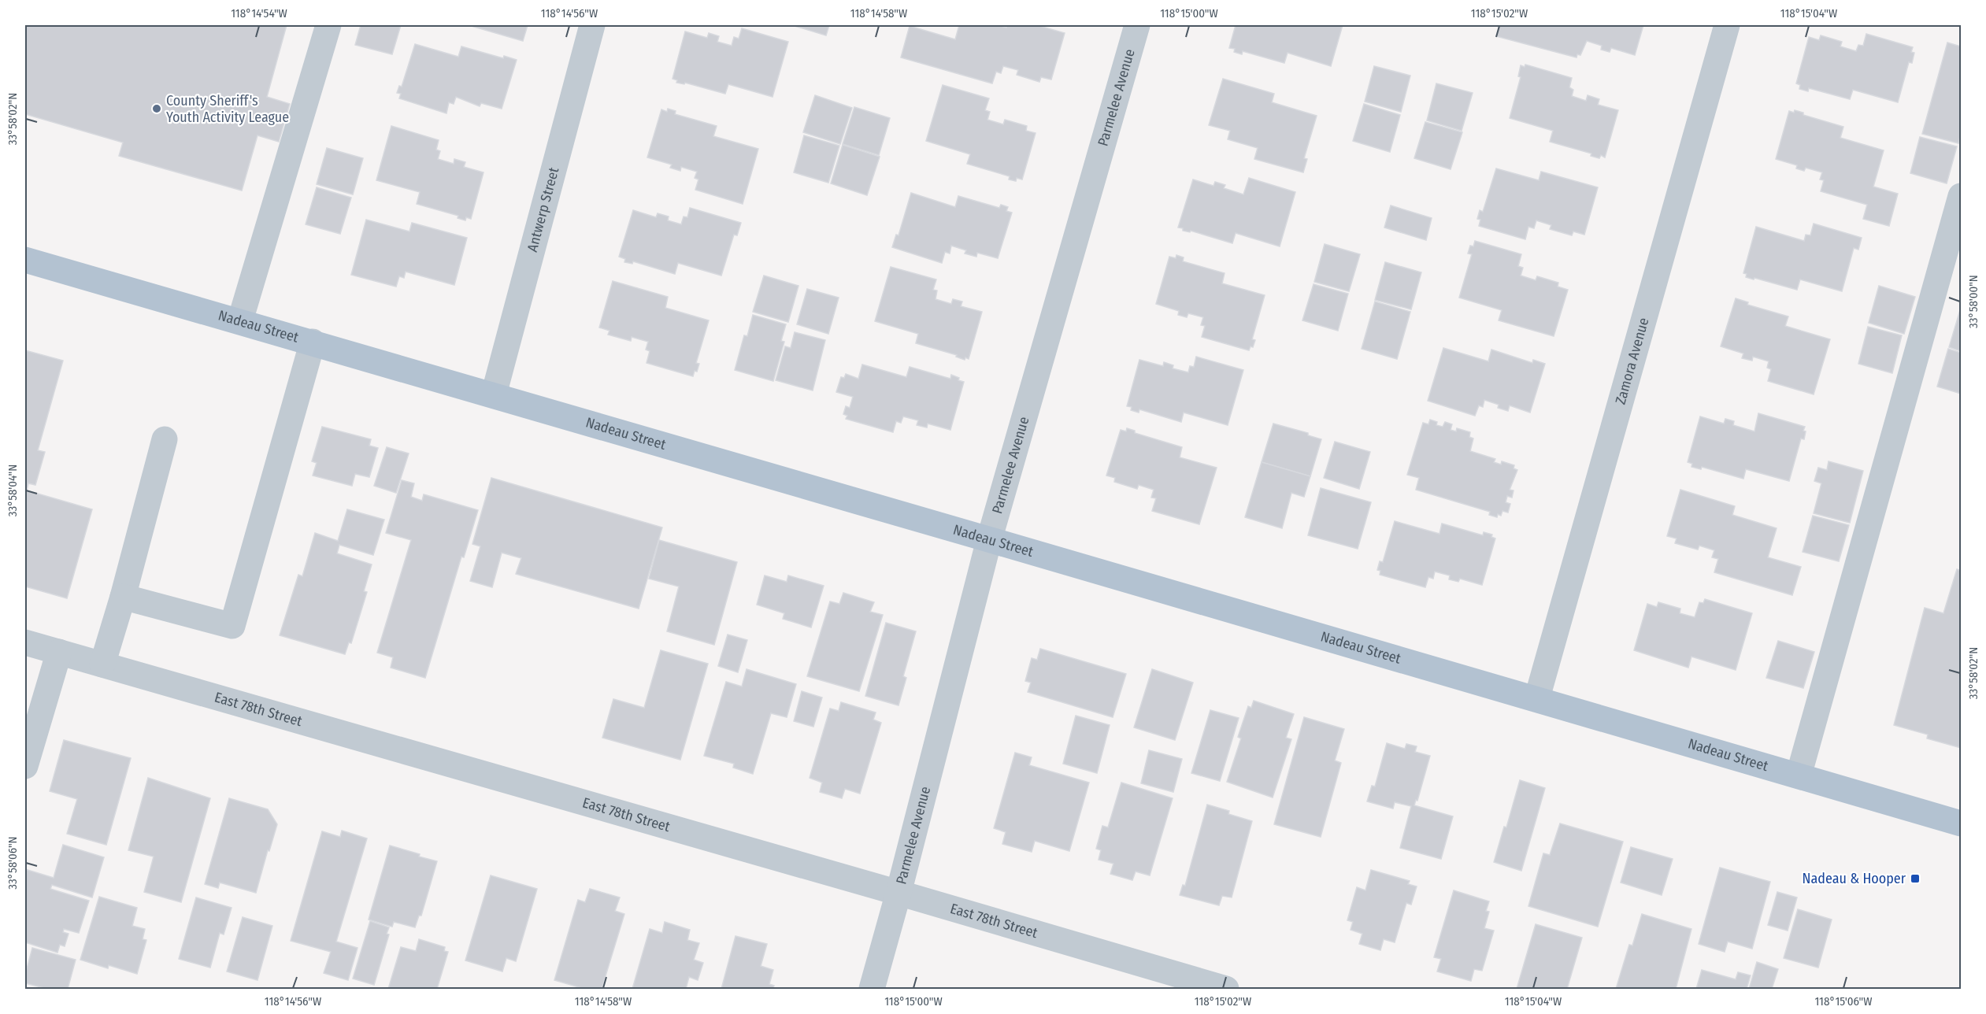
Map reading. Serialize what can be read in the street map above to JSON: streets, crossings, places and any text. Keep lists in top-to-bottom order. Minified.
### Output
{"streets":{"main road":["Nadeau Street"],"street":["Parmelee Avenue","Antwerp Street","Zamora Avenue","East 78th Street"]},"crossings":[["Parmelee Avenue","Nadeau Street"],["Parmelee Avenue","East 78th Street"],["Antwerp Street","Nadeau Street"],["Nadeau Street","Zamora Avenue"]],"places":{"other":["County Sheriff's Youth Activity League"],"transit":["Nadeau & Hooper"]},"coordinates":["118°14'54\"W","118°14'56\"W","118°14'58\"W","118°15'00\"W","118°15'02\"W","118°15'04\"W","33°58'02\"N","33°58'00\"N","33°58'04\"N","33°58'06\"N","118°15'06\"W"]}
